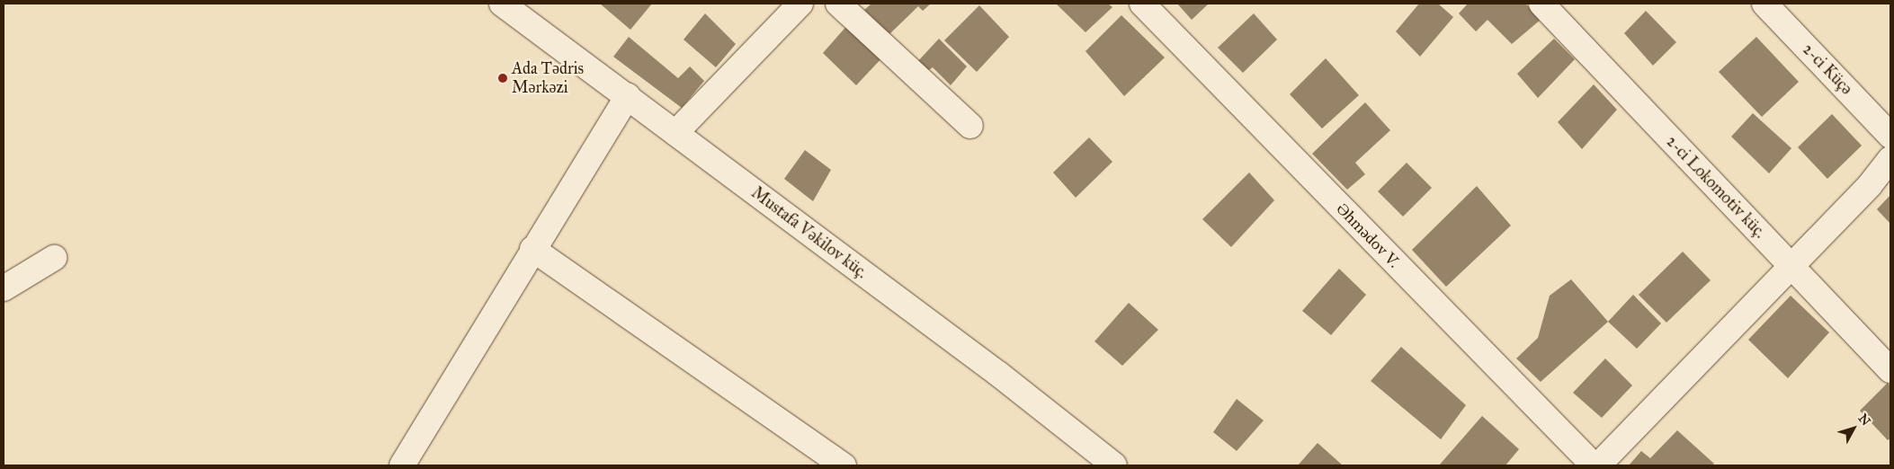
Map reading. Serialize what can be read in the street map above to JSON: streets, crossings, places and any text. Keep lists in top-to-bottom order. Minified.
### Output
{"streets":{"street":["2-ci Küçə","2-ci Lokomotiv küç.","Mustafa Vəkilov küç.","Əhmədov V."]},"places":["Ada Tədris Mərkəzi"],"north":"top right"}
